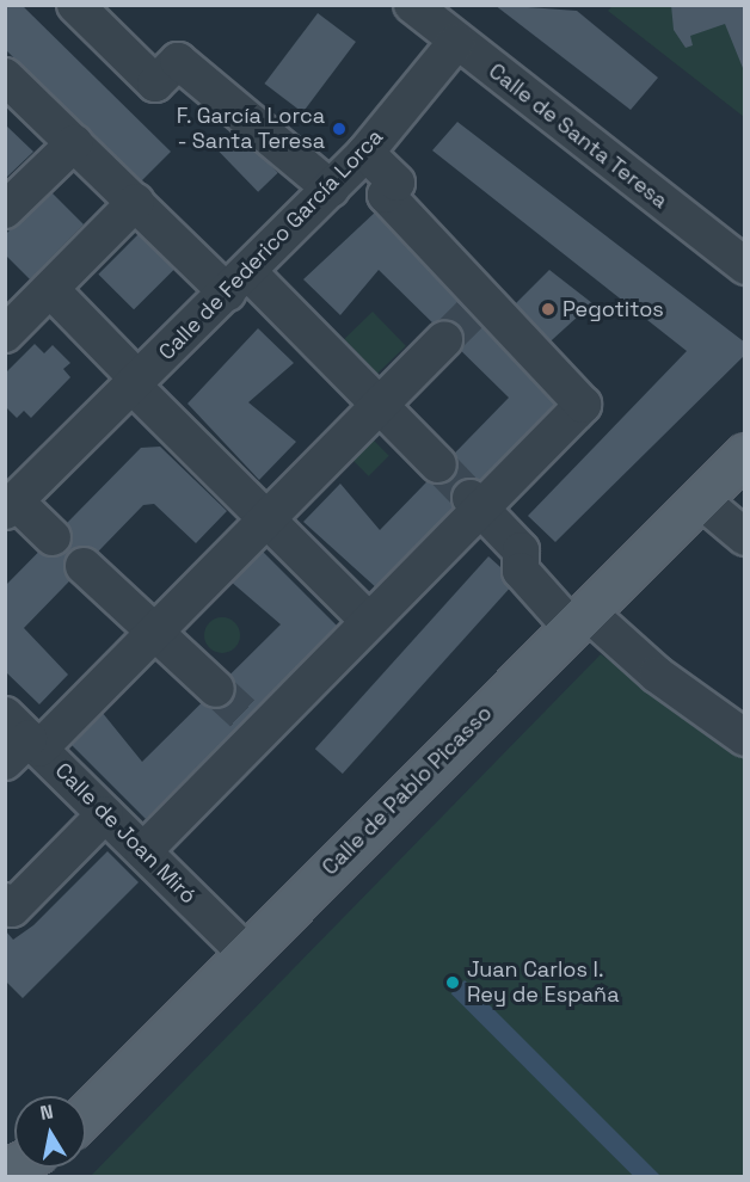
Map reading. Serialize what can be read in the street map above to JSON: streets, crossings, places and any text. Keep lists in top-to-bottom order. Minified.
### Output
{"streets":{"main road":["Calle de Pablo Picasso"],"street":["Calle de Santa Teresa","Calle de Federico García Lorca","Calle de Joan Miró"]},"crossings":[["Calle de Santa Teresa","Calle de Federico García Lorca"],["Calle de Pablo Picasso","Calle de Joan Miró"]],"places":["F. García Lorca - Santa Teresa","Pegotitos","Juan Carlos I. Rey de España"],"north":"top"}
